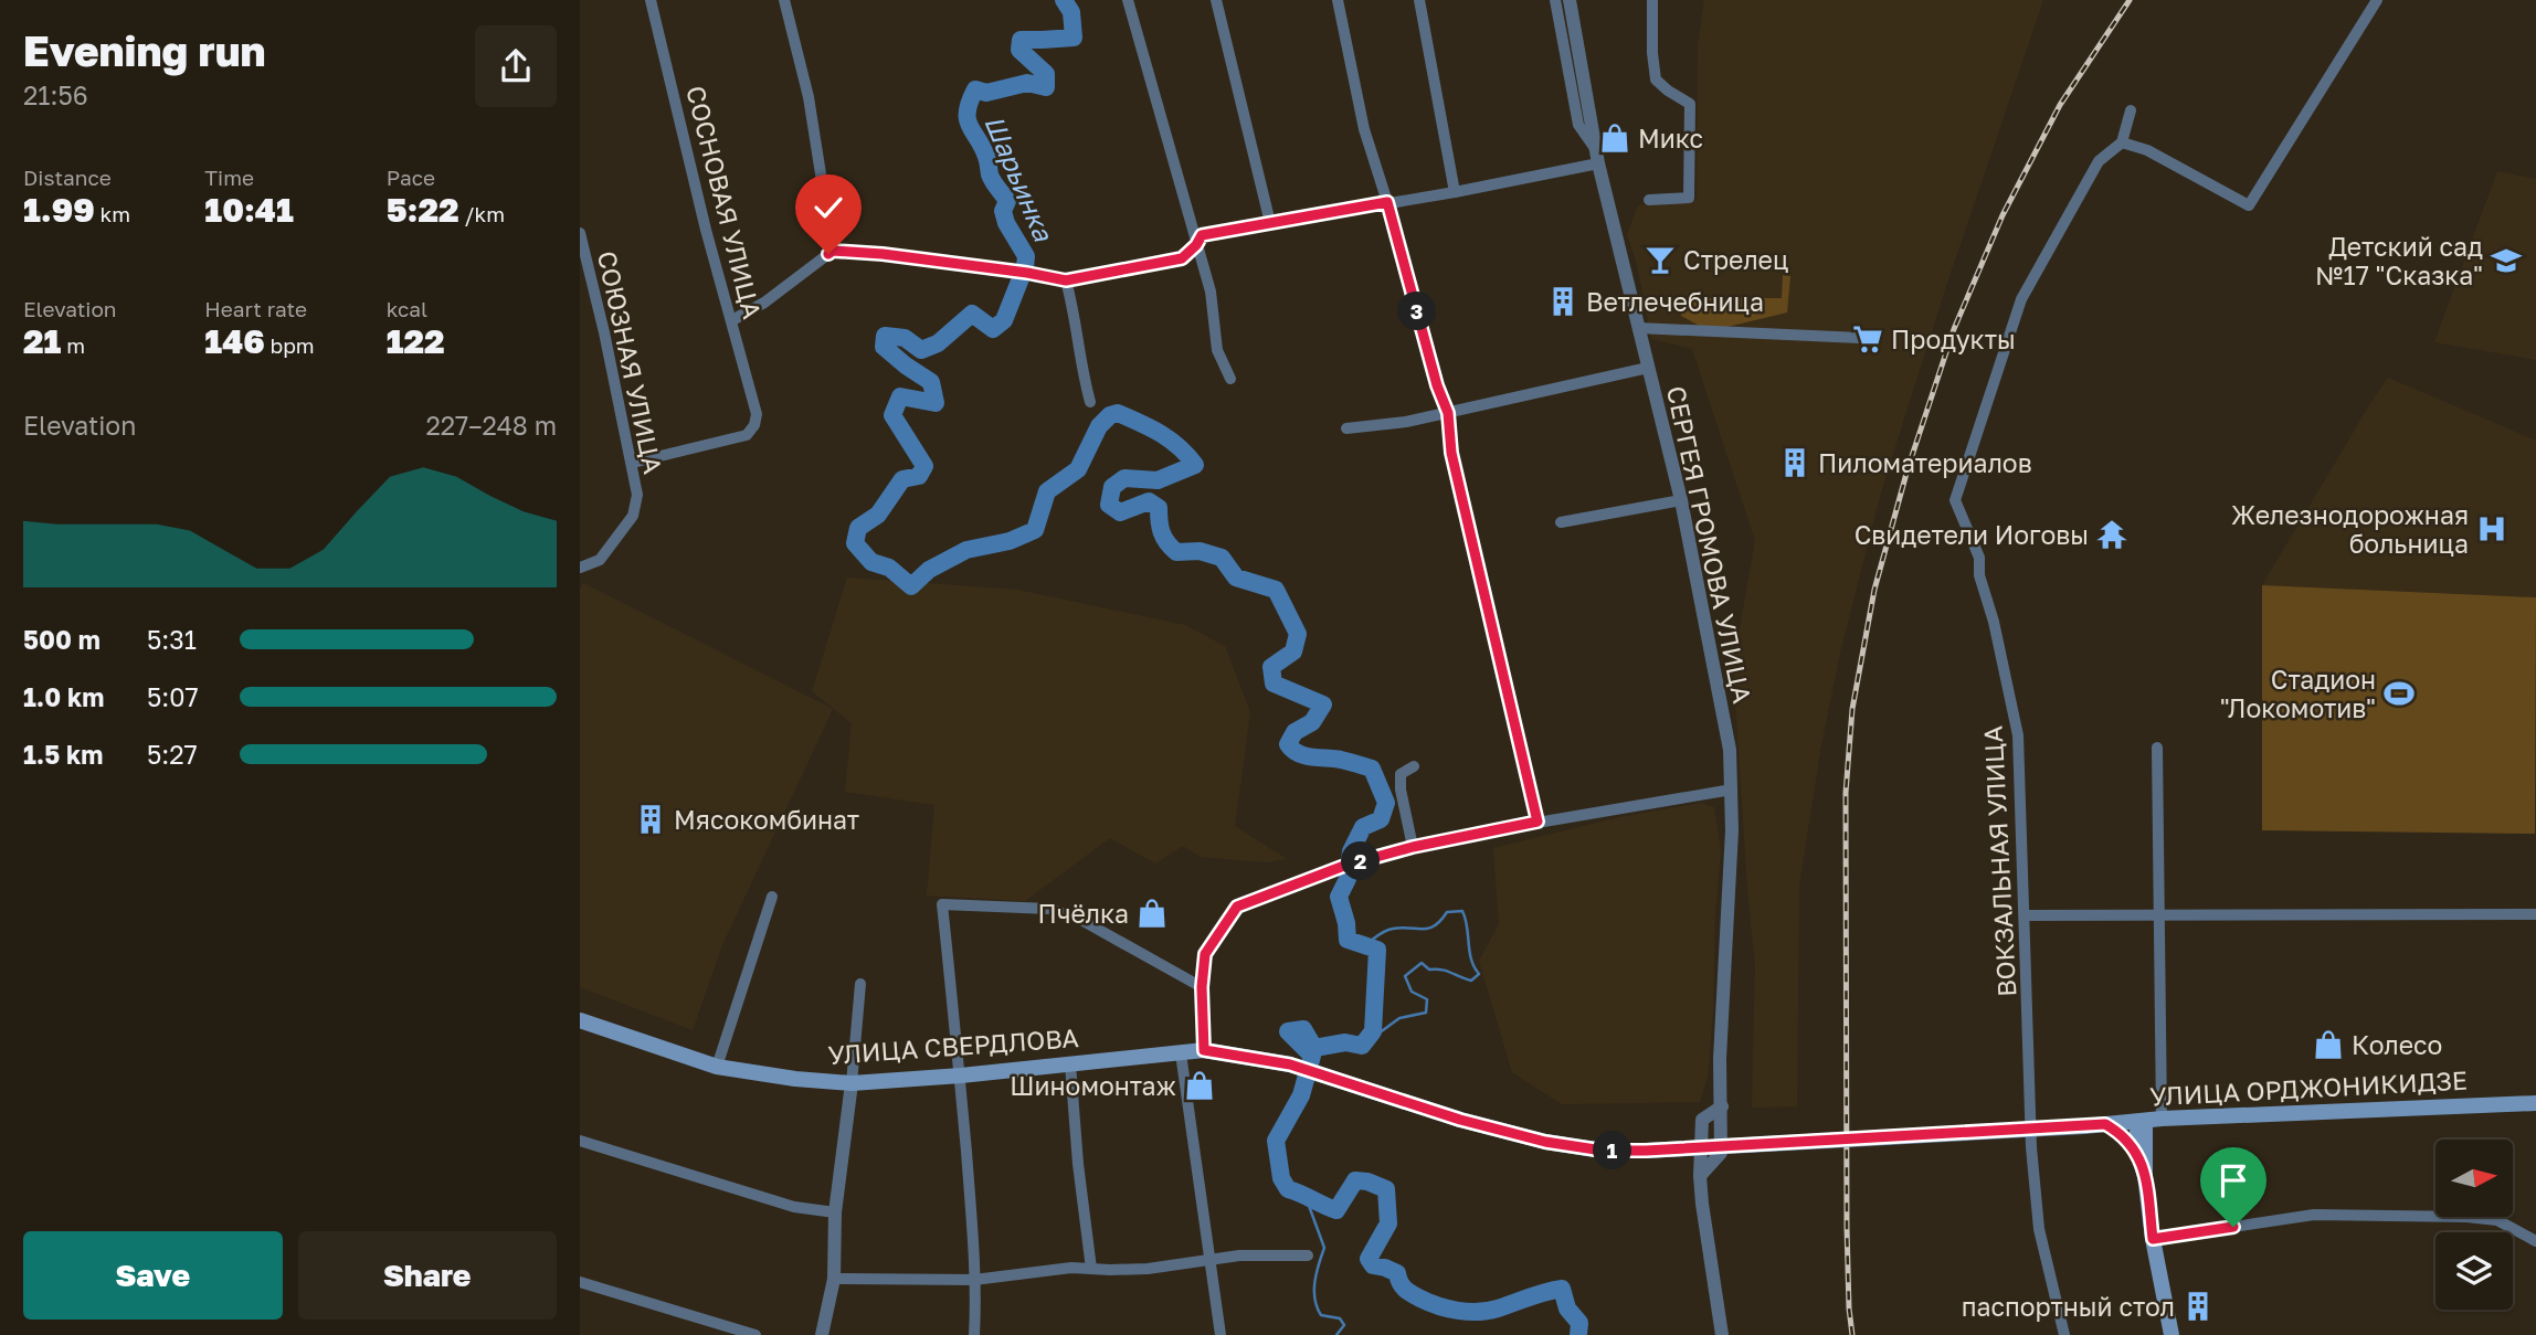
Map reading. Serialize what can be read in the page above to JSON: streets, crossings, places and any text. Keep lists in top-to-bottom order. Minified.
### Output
{"streets":{"main road":["УЛИЦА СВЕРДЛОВА","УЛИЦА ОРДЖОНИКИДЗЕ"],"street":["СОСНОВАЯ УЛИЦА","СОЮЗНАЯ УЛИЦА","СЕРГЕЯ ГРОМОВА УЛИЦА","ВОКЗАЛЬНАЯ УЛИЦА"]},"crossings":[["СОСНОВАЯ УЛИЦА","СОЮЗНАЯ УЛИЦА"],["УЛИЦА СВЕРДЛОВА","УЛИЦА ОРДЖОНИКИДЗЕ"]],"water":["Шарьинка"],"places":{"shop":["Микс","Пчёлка","Колесо","Шиномонтаж"],"bar":["Стрелец"],"school or university":["Детский сад №17 \"Сказка\""],"building":["Ветлечебница","Пиломатериалов","Мясокомбинат","паспортный стол"],"supermarket":["Продукты"],"hospital":["Железнодорожная больница"],"temple":["Свидетели Иоговы"],"sports":["Стадион \"Локомотив\""]},"north":"right","page":{"heading":["Evening run","21:56"],"stats":[["Distance","1.99 km"],["Time","10:41"],["Pace","5:22 /km"],["Elevation","21 m"],["Heart rate","146 bpm"],["kcal","122"]],"pins":["3","2","1"],"chart":["Elevation","227–248 m"],"list":[{"name":"500 m","note":"5:31"},{"name":"1.0 km","note":"5:07"},{"name":"1.5 km","note":"5:27"}],"buttons":["Save","Share"]}}
